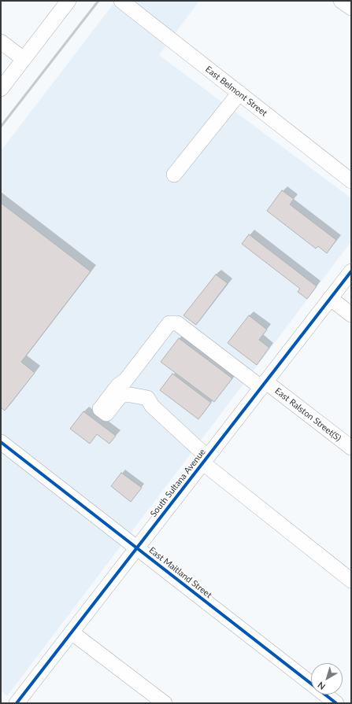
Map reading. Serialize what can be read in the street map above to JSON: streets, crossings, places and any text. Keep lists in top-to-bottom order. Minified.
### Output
{"streets":{"street":["East Belmont Street","East Ralston Street(S)","South Sultana Avenue","East Maitland Street"]},"crossings":[["East Ralston Street(S)","South Sultana Avenue"],["South Sultana Avenue","East Maitland Street"]],"north":"bottom left"}
